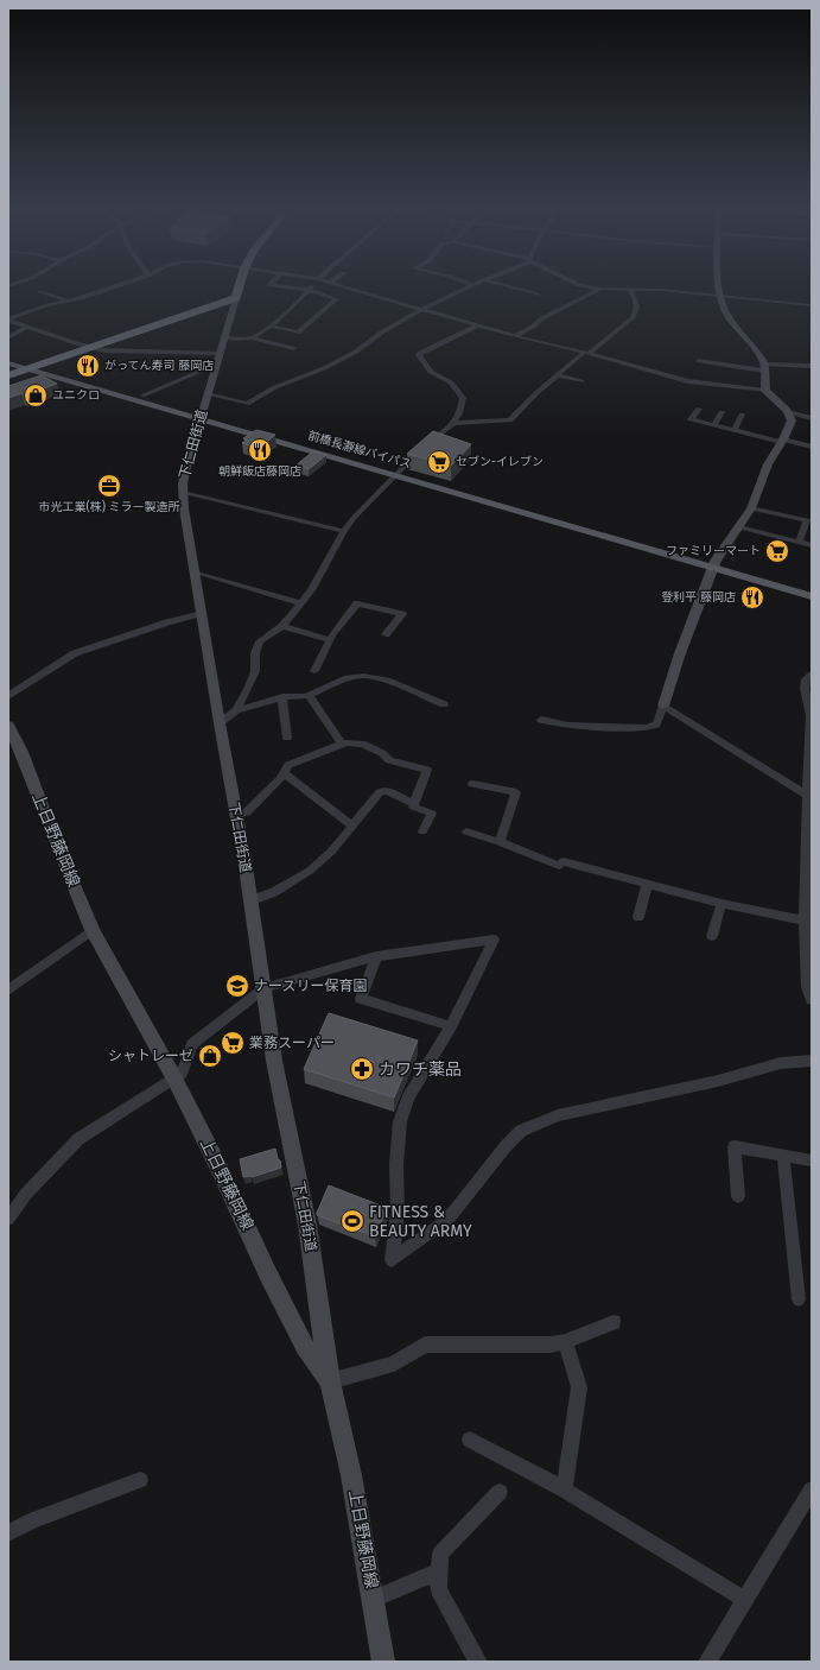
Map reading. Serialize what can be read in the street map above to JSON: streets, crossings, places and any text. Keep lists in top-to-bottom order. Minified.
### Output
{"streets":{"main road":["前橋長瀞線バイパス"],"street":["下仁田街道","上日野藤岡線"]},"crossings":[["下仁田街道","前橋長瀞線バイパス"],["下仁田街道","上日野藤岡線"]],"places":{"restaurant":["がってん寿司 藤岡店","朝鮮飯店藤岡店","登利平 藤岡店"],"shop":["ユニクロ","シャトレーゼ"],"supermarket":["セブン-イレブン","ファミリーマート","業務スーパー"],"office":["市光工業(株) ミラー製造所"],"school or university":["ナースリー保育園"],"pharmacy":["カワチ薬品"],"sports":["FITNESS & BEAUTY ARMY"]}}
